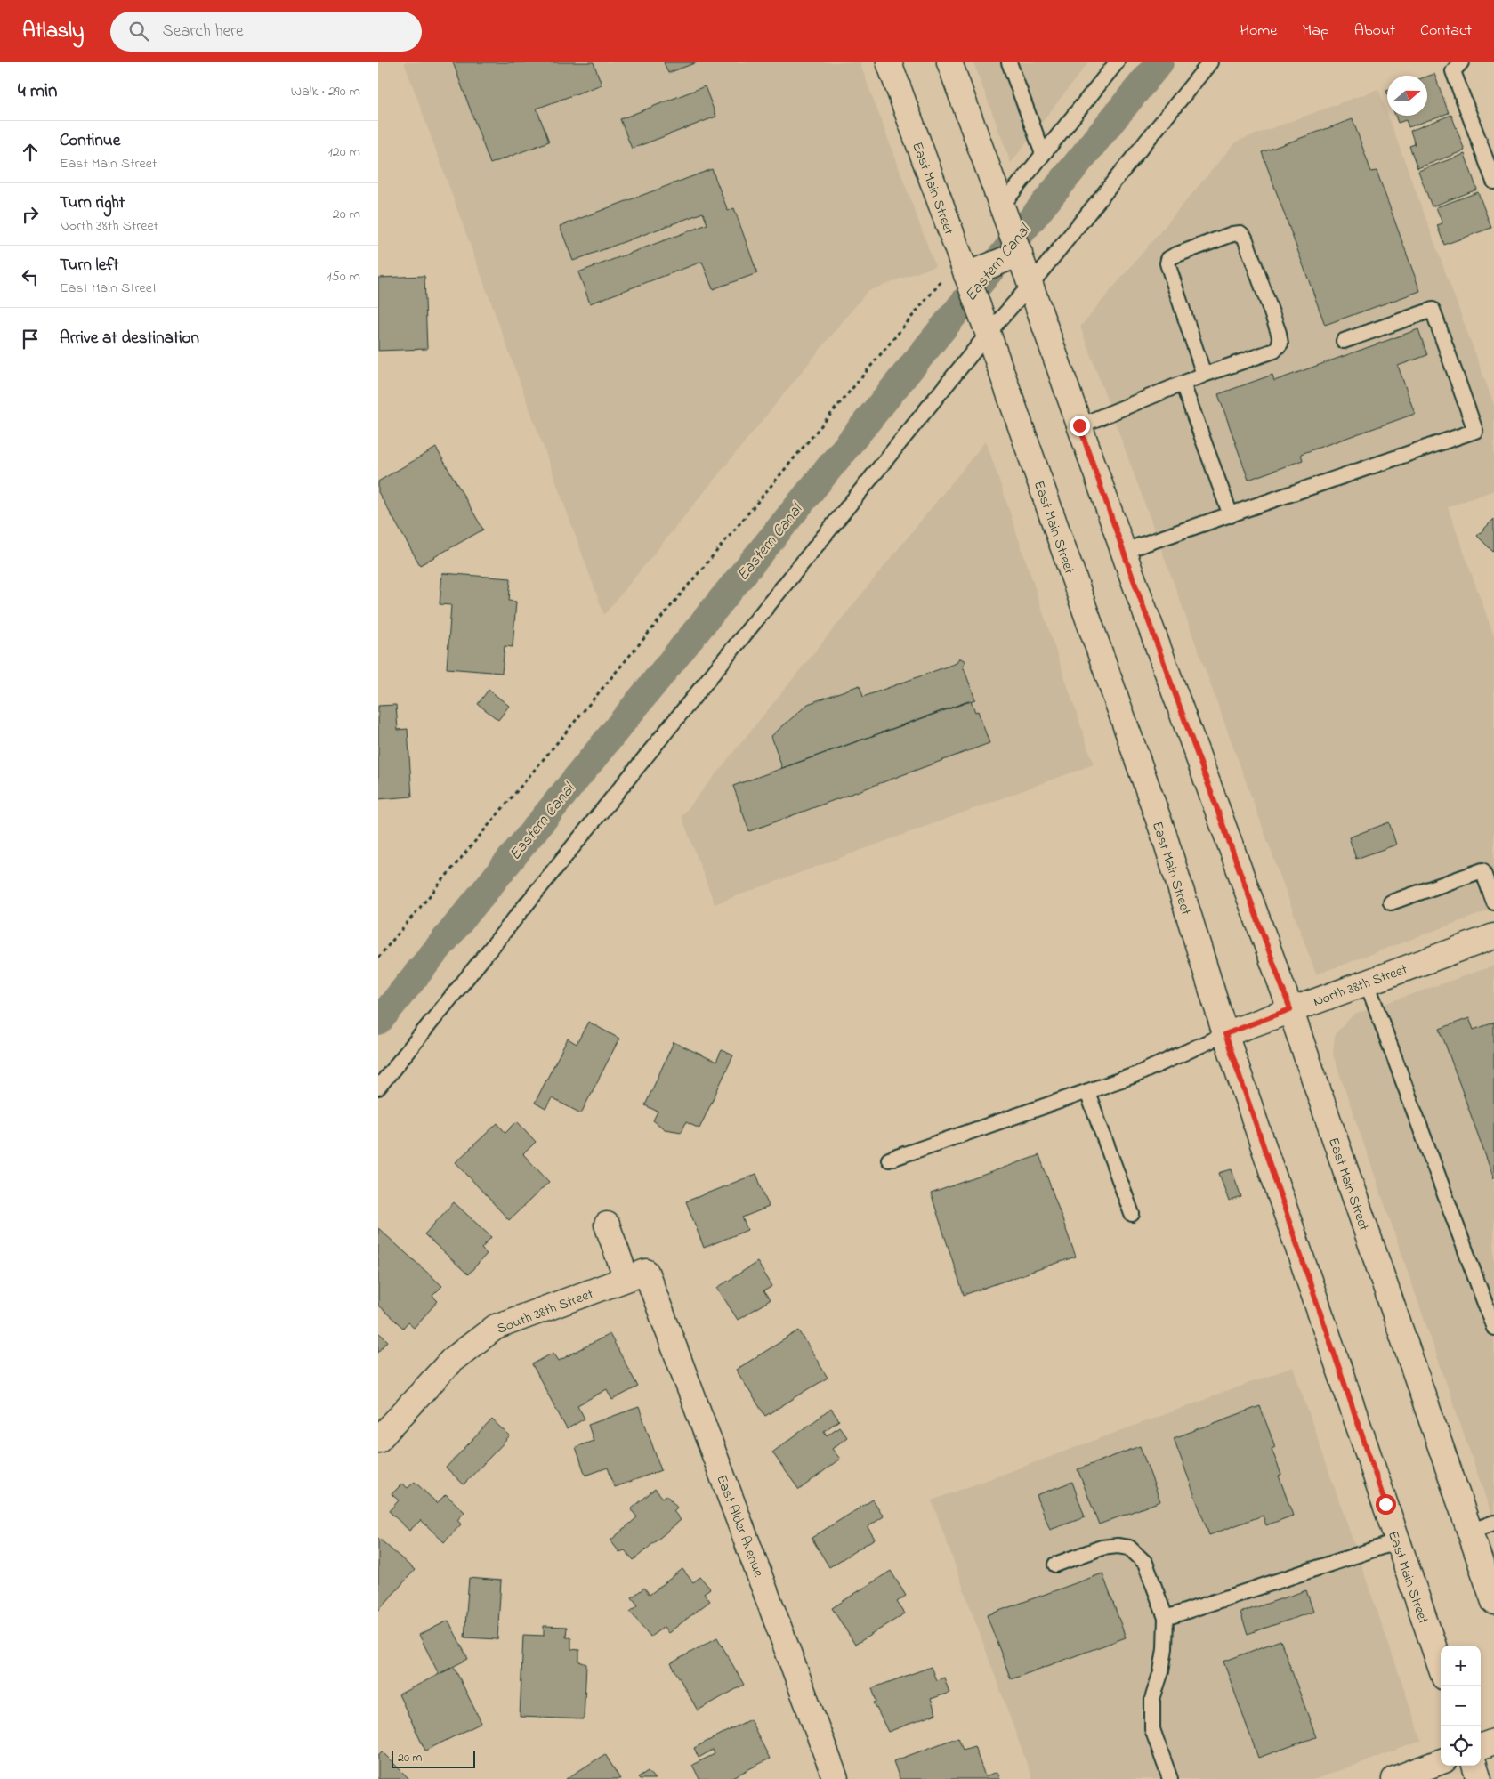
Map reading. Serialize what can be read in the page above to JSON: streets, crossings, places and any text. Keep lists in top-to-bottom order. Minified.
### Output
{"streets":{"main road":["East Main Street","North 38th Street","South 38th Street","East Alder Avenue"]},"crossings":[["East Main Street","North 38th Street"],["South 38th Street","East Alder Avenue"]],"water":["Eastern Canal"],"scale_bar":"20 m","north":"right","page":{"header":"Atlasly","search":"Search here","nav":["Home","Map","About","Contact"],"heading":["4 min","Walk · 290 m"],"list":[["Continue","East Main Street","120 m"],["Turn right","North 38th Street","20 m"],["Turn left","East Main Street","150 m"],"Arrive at destination"],"map_buttons":["+","−"],"scale":"20 m"}}
